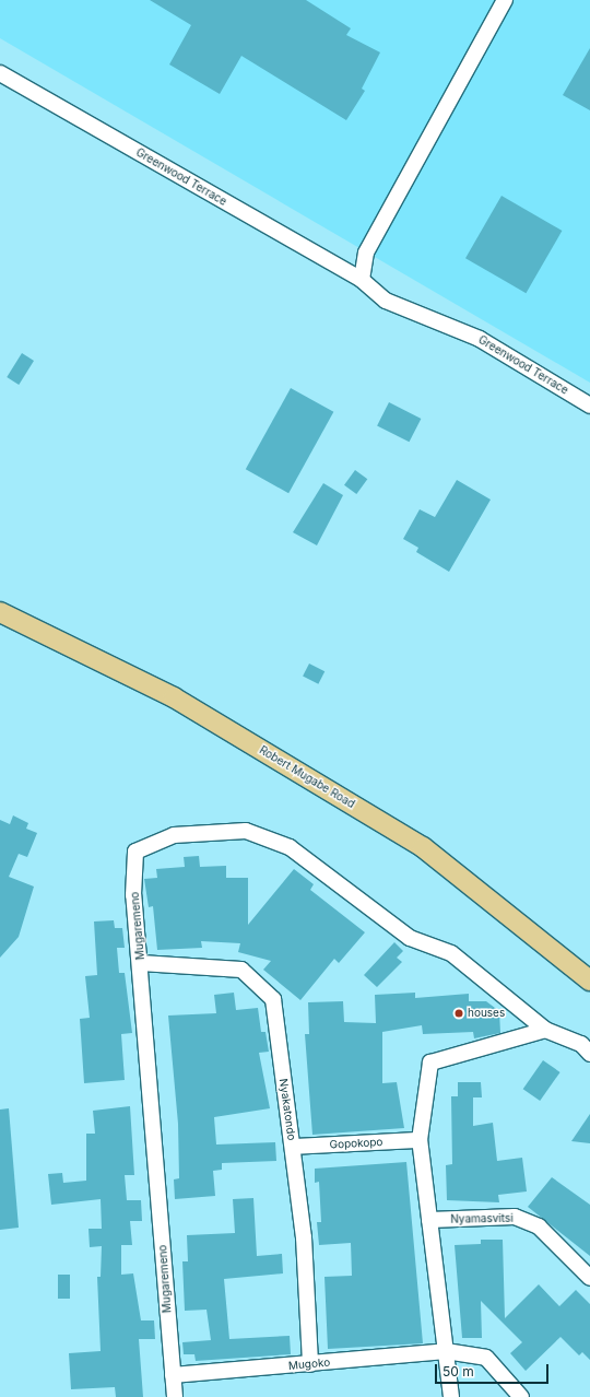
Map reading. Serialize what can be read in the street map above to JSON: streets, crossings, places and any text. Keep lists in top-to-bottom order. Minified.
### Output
{"streets":{"main road":["Robert Mugabe Road"],"street":["Greenwood Terrace","Mugaremeno","Nyakatondo","Gopokopo","Nyamasvitsi","Mugoko"]},"crossings":[["Mugaremeno","Nyakatondo"],["Mugaremeno","Mugoko"],["Nyakatondo","Gopokopo"],["Nyakatondo","Mugoko"]],"places":["houses"],"scale_bar":"50 m"}
